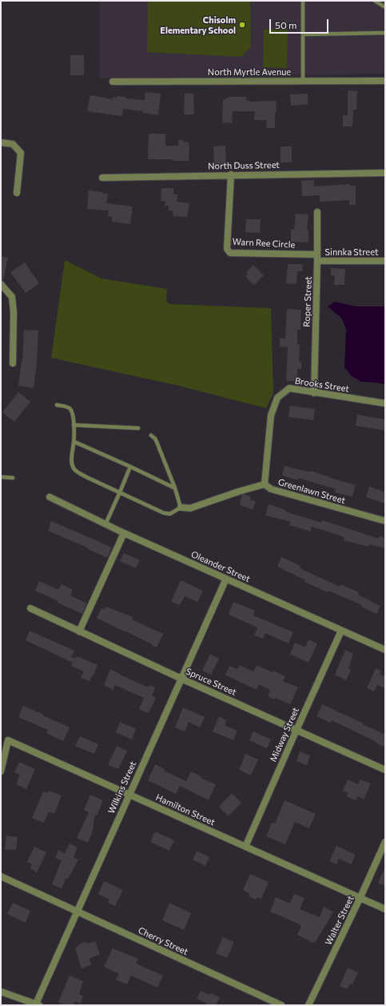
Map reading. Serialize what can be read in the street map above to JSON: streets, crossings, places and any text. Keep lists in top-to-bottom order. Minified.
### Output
{"streets":{"street":["North Myrtle Avenue","North Duss Street","Warn Ree Circle","Sinnka Street","Roper Street","Brooks Street","Greenlawn Street","Oleander Street","Spruce Street","Midway Street","Wilkins Street","Hamilton Street","Walter Street","Cherry Street"]},"crossings":[["North Duss Street","Warn Ree Circle"],["Warn Ree Circle","Sinnka Street"],["Warn Ree Circle","Roper Street"],["Sinnka Street","Roper Street"],["Roper Street","Brooks Street"],["Brooks Street","Greenlawn Street"],["Oleander Street","Midway Street"],["Oleander Street","Wilkins Street"],["Spruce Street","Midway Street"],["Spruce Street","Wilkins Street"],["Midway Street","Hamilton Street"],["Wilkins Street","Hamilton Street"],["Wilkins Street","Cherry Street"],["Hamilton Street","Walter Street"]],"places":["Chisolm Elementary School"],"scale_bar":"50 m"}
